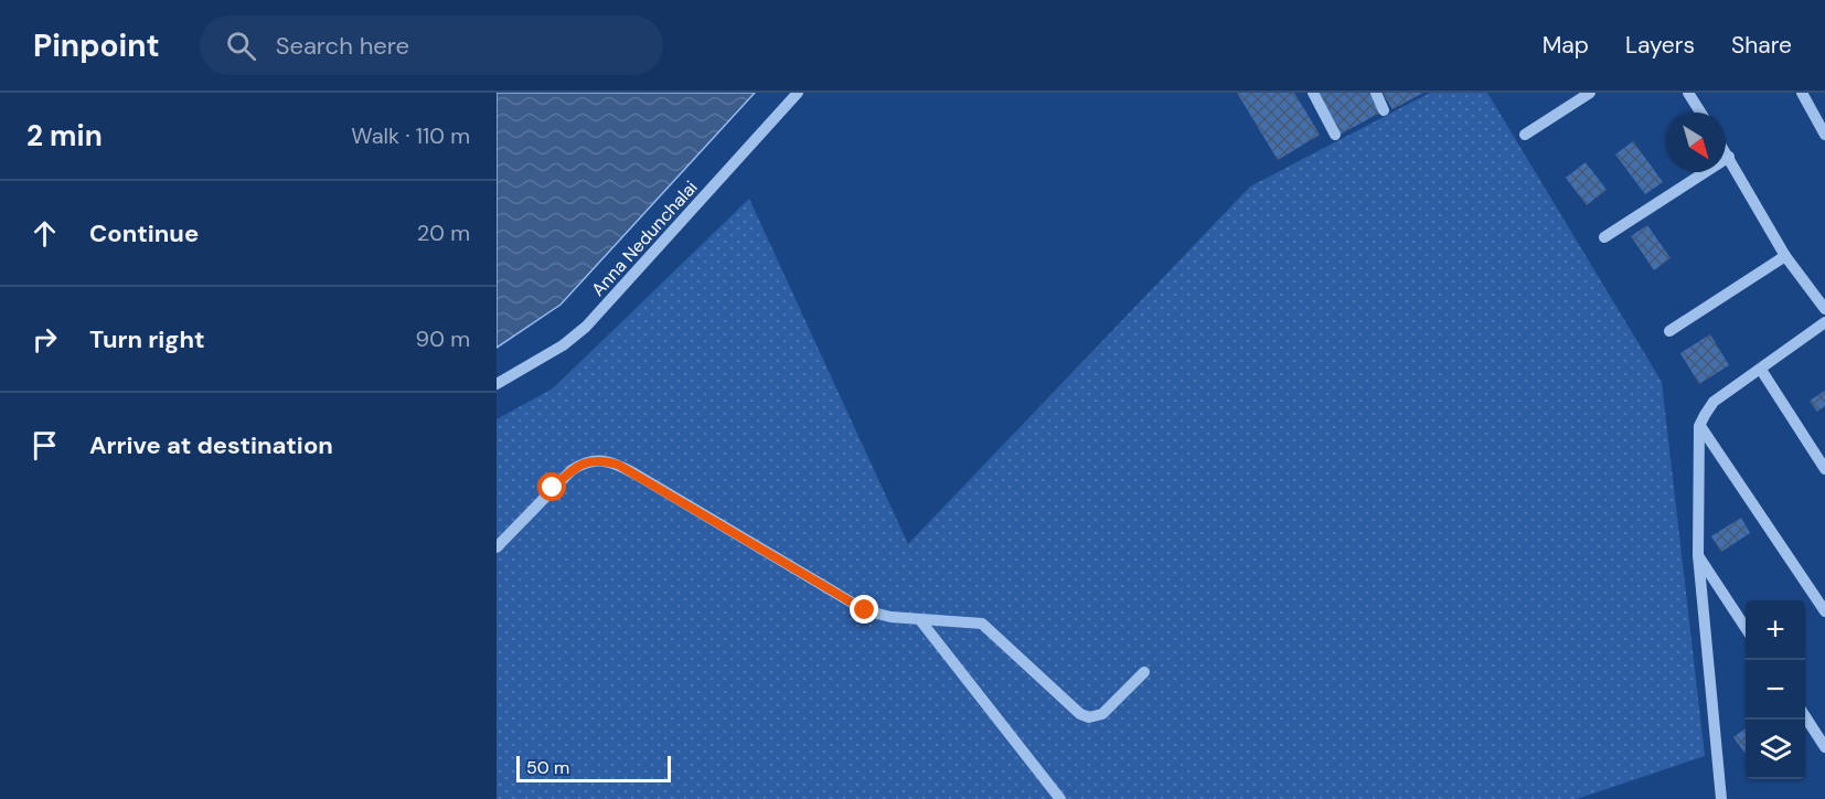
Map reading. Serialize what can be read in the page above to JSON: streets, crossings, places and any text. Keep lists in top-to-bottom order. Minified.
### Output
{"streets":{"street":["Anna Nedunchalai"]},"scale_bar":"50 m","north":"bottom right","page":{"header":"Pinpoint","search":"Search here","nav":["Map","Layers","Share"],"heading":["2 min","Walk · 110 m"],"list":[["Continue","20 m"],["Turn right","90 m"],"Arrive at destination"],"map_buttons":["+","−"],"scale":"50 m"}}
